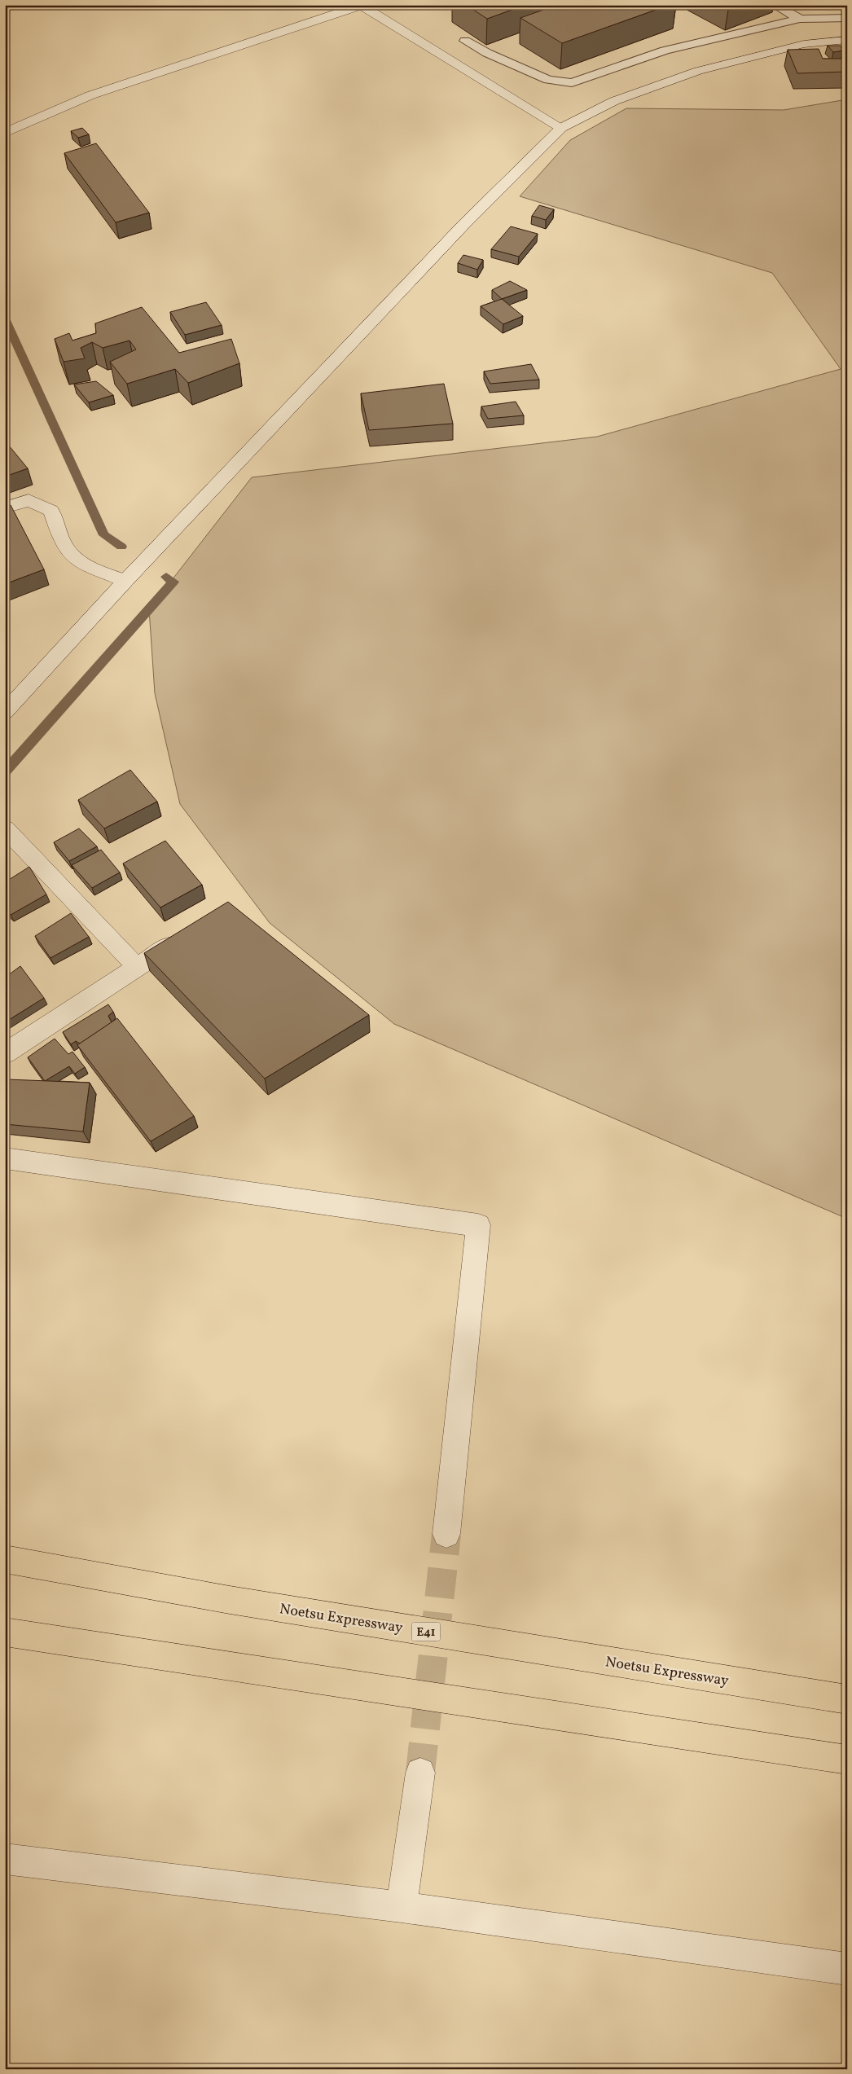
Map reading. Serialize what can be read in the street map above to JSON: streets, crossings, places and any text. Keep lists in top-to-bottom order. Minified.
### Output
{"streets":{"highway":["Noetsu Expressway","E41"]}}
